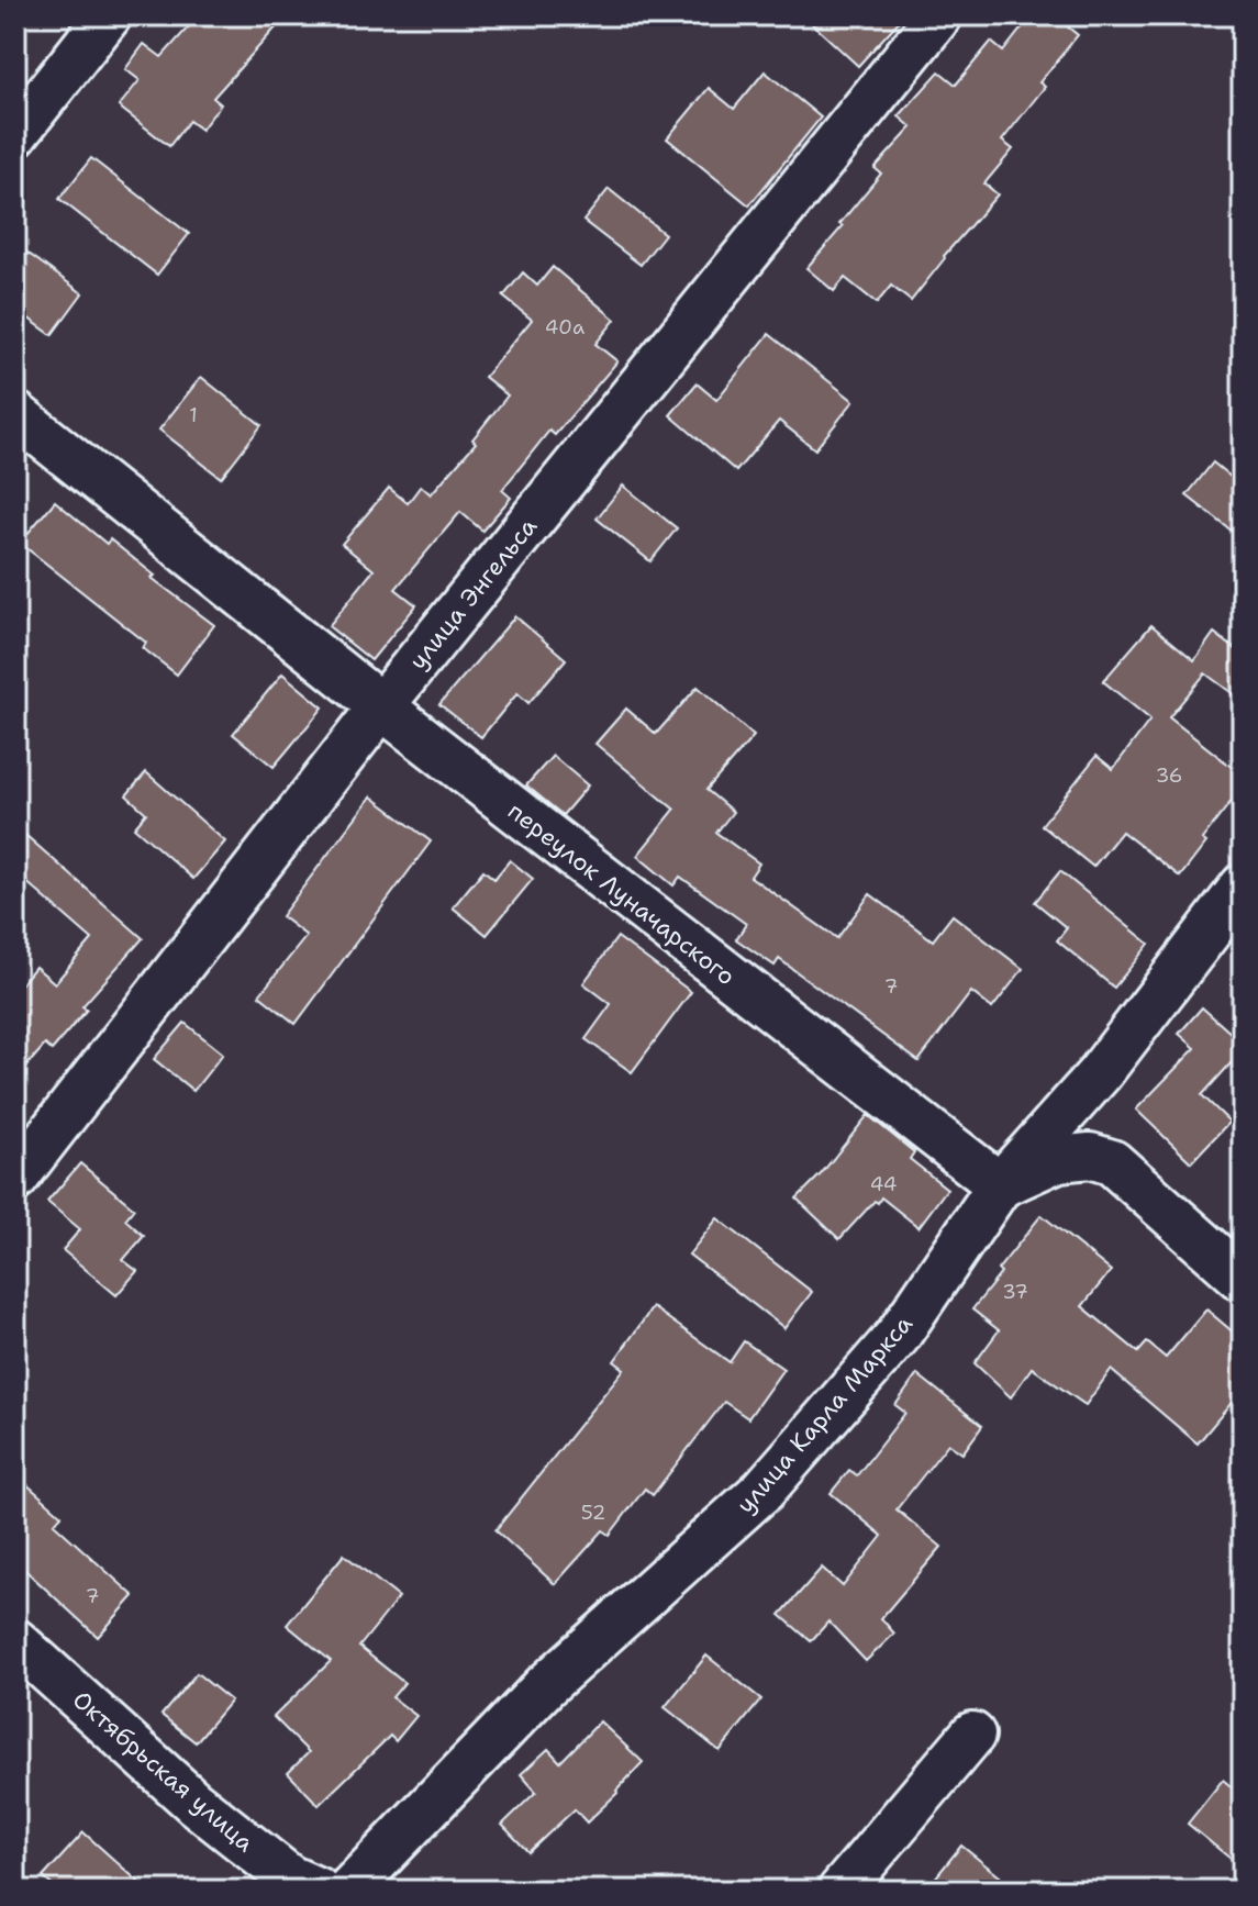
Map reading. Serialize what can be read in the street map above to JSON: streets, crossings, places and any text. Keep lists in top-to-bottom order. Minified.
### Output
{"streets":{"street":["улица Энгельса","переулок Луначарского","улица Карла Маркса","Октябрьская улица"]},"crossings":[["улица Энгельса","переулок Луначарского"],["переулок Луначарского","улица Карла Маркса"]],"house_numbers":["40а","1","36","7","44","37","52","7"]}
